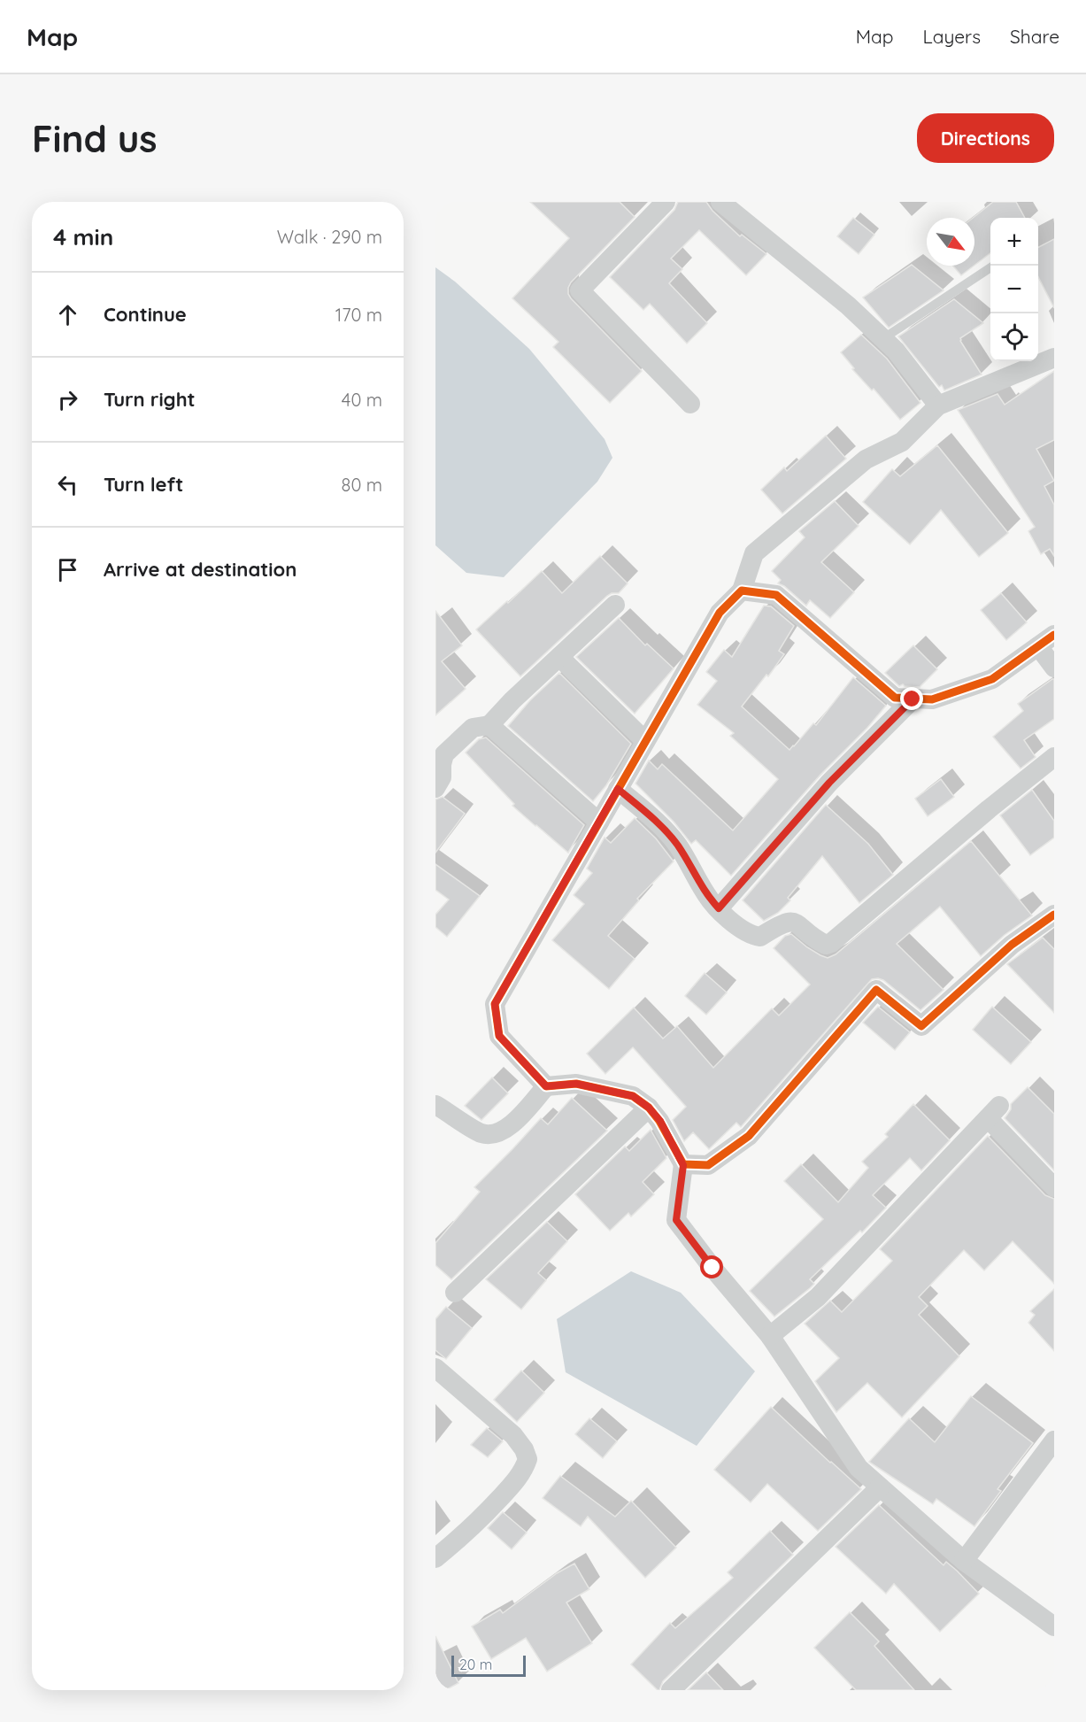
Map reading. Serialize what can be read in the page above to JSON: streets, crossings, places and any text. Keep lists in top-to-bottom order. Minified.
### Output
{"scale_bar":"20 m","north":"bottom right","page":{"header":"Map","nav":["Map","Layers","Share"],"buttons":"Directions","title":"Find us","heading":["4 min","Walk · 290 m"],"map_buttons":["+","−"],"list":[["Continue","170 m"],["Turn right","40 m"],["Turn left","80 m"],"Arrive at destination"],"scale":"20 m"}}
